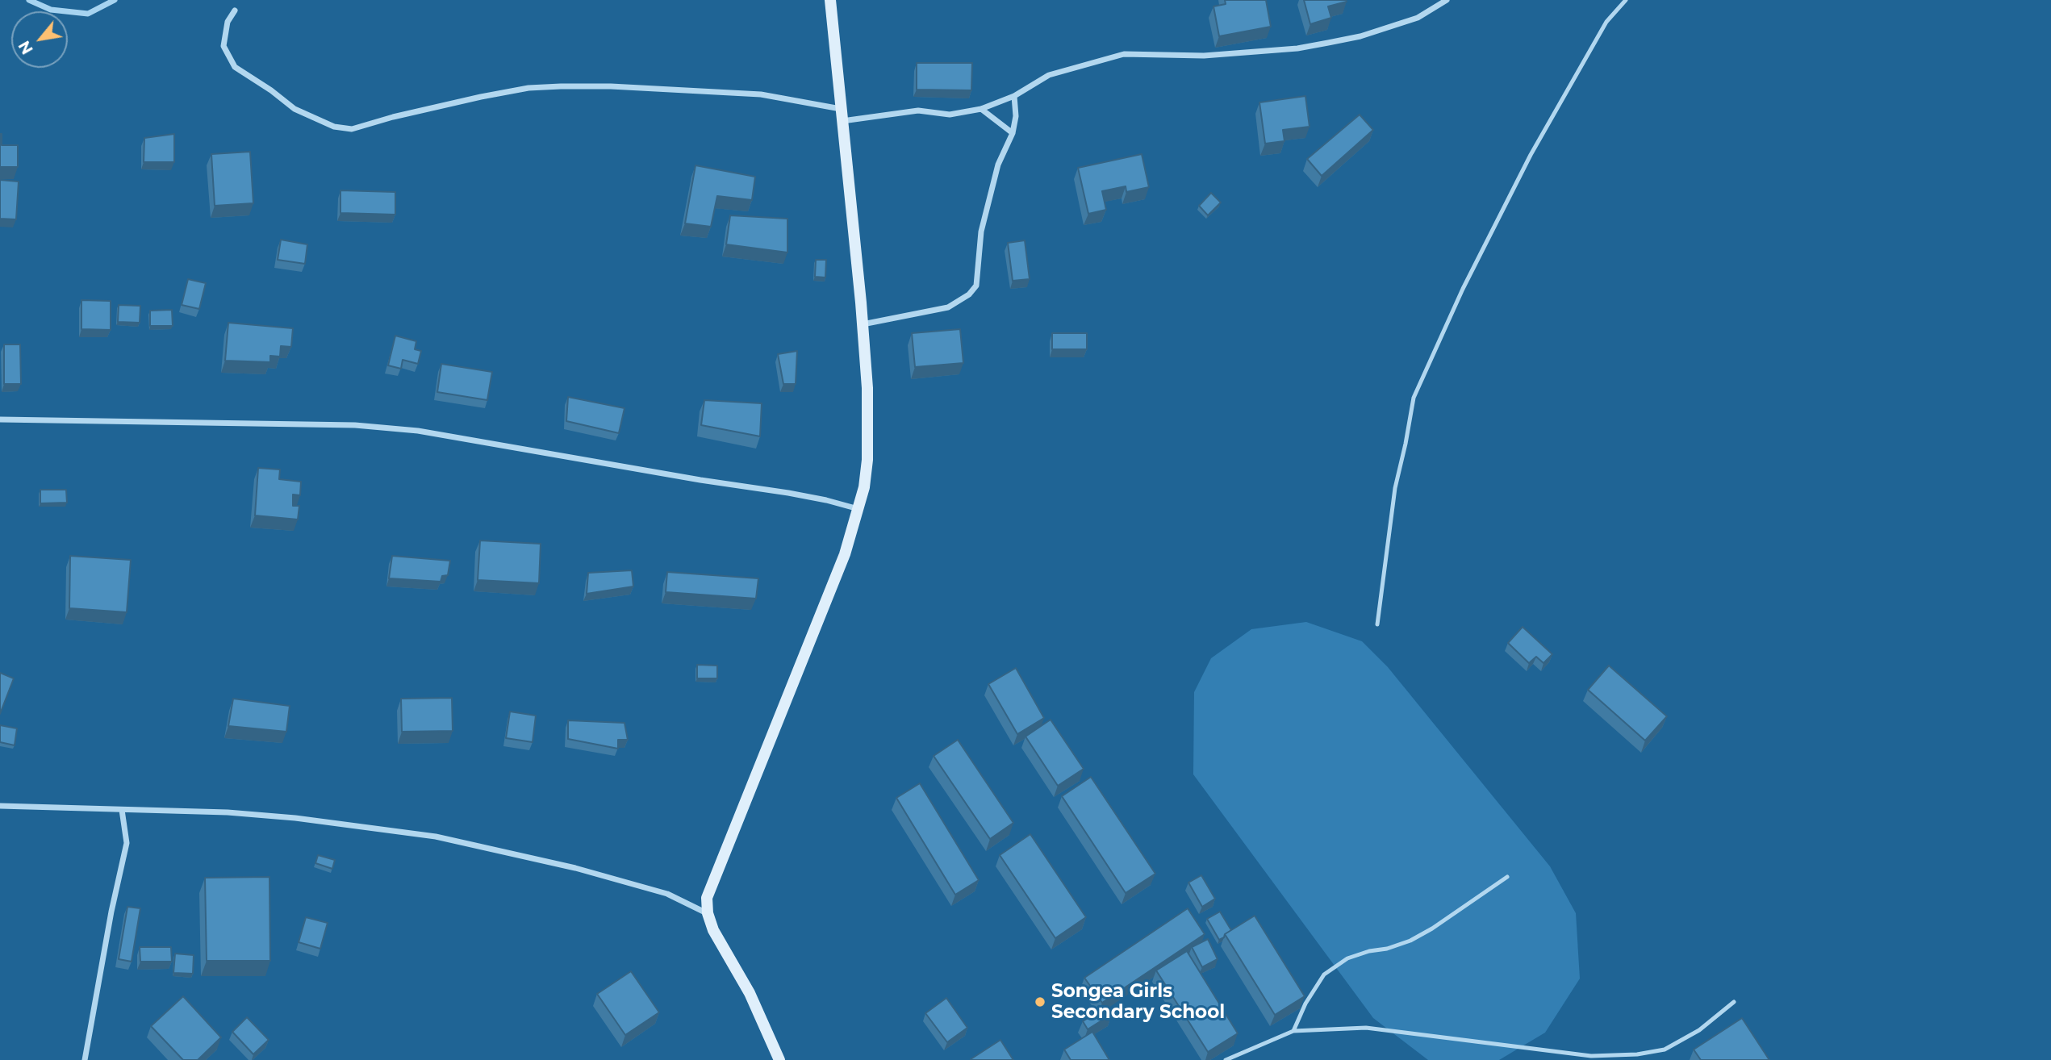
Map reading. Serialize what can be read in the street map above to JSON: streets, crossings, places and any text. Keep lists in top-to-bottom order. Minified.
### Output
{"places":["Songea Girls Secondary School"],"north":"bottom left"}
